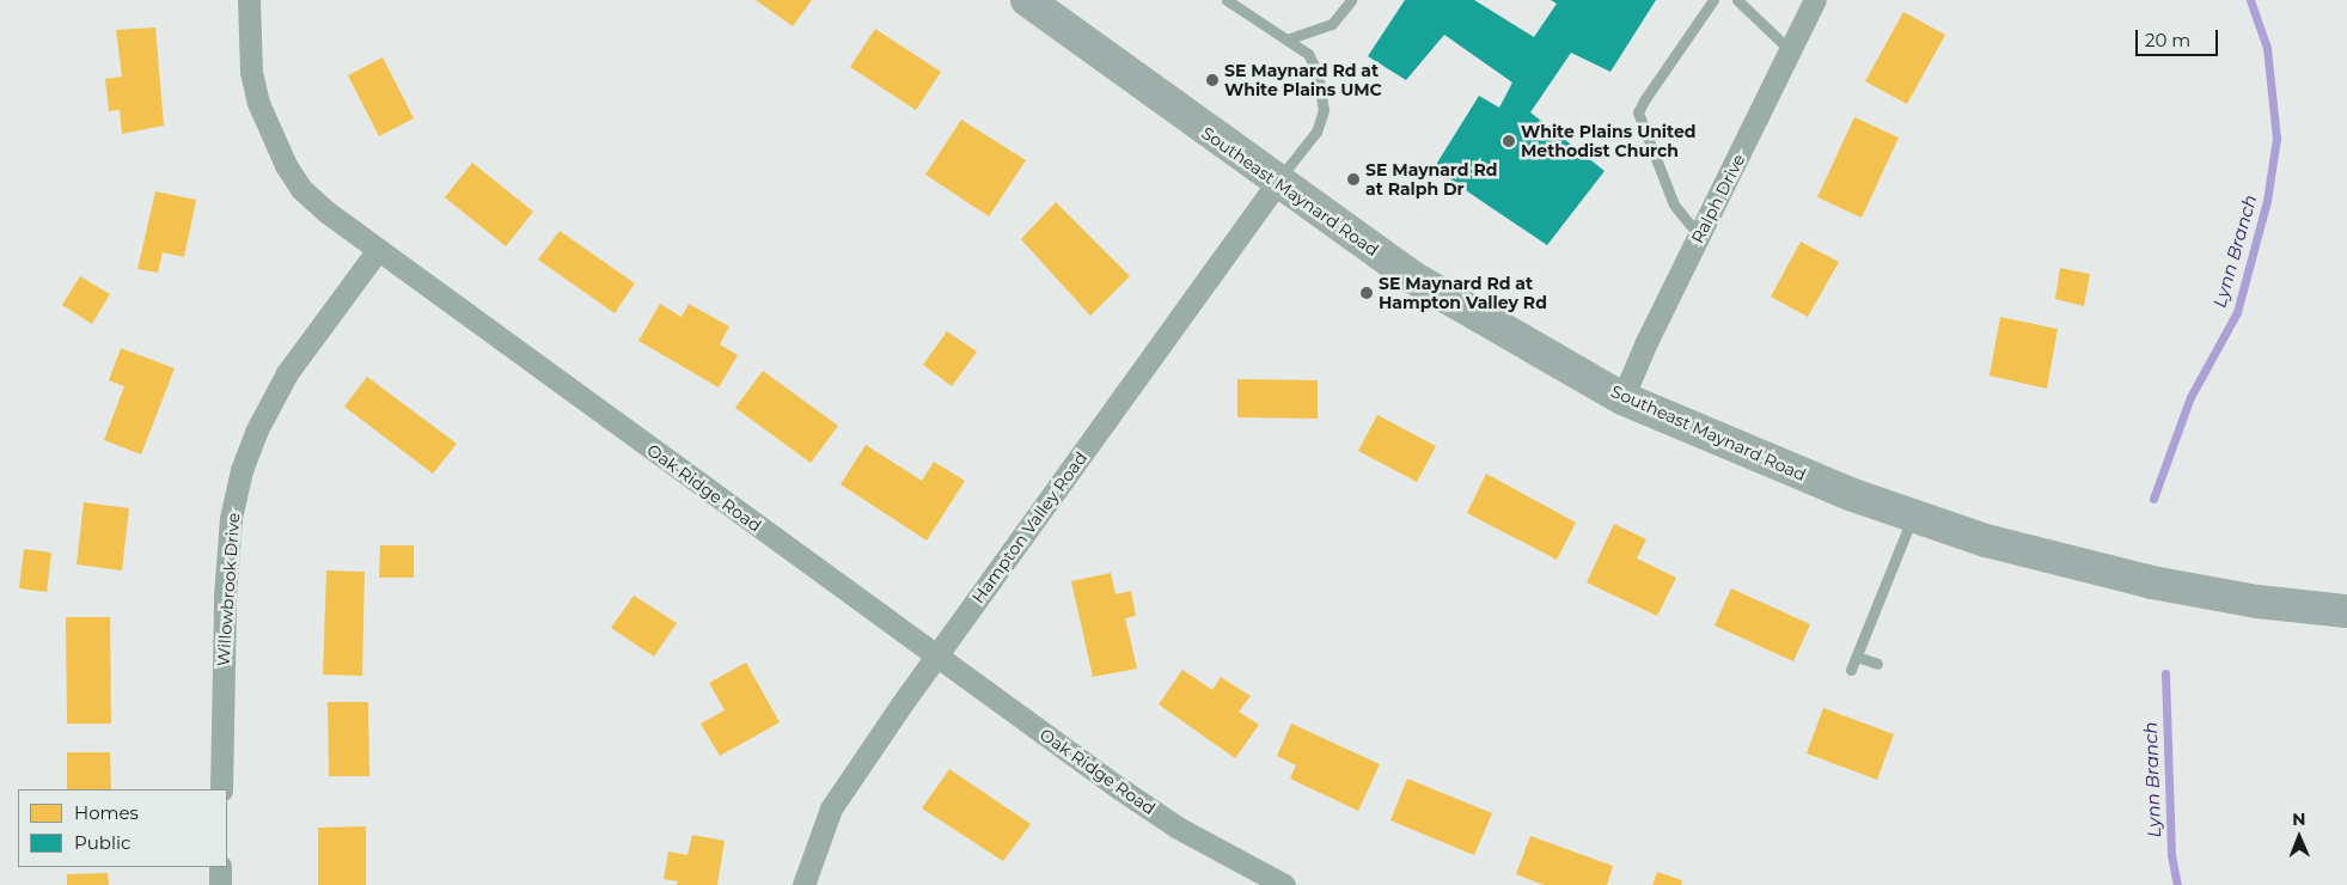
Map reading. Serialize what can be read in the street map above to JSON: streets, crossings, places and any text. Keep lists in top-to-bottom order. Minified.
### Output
{"streets":{"main road":["Southeast Maynard Road"],"street":["Ralph Drive","Oak Ridge Road","Hampton Valley Road","Willowbrook Drive"]},"crossings":[["Southeast Maynard Road","Ralph Drive"],["Southeast Maynard Road","Hampton Valley Road"],["Oak Ridge Road","Hampton Valley Road"],["Oak Ridge Road","Willowbrook Drive"]],"water":["Lynn Branch"],"places":["SE Maynard Rd at White Plains UMC","White Plains United Methodist Church","SE Maynard Rd at Ralph Dr","SE Maynard Rd at Hampton Valley Rd"],"legend":["Homes","Public"],"scale_bar":"20 m","north":"top"}
